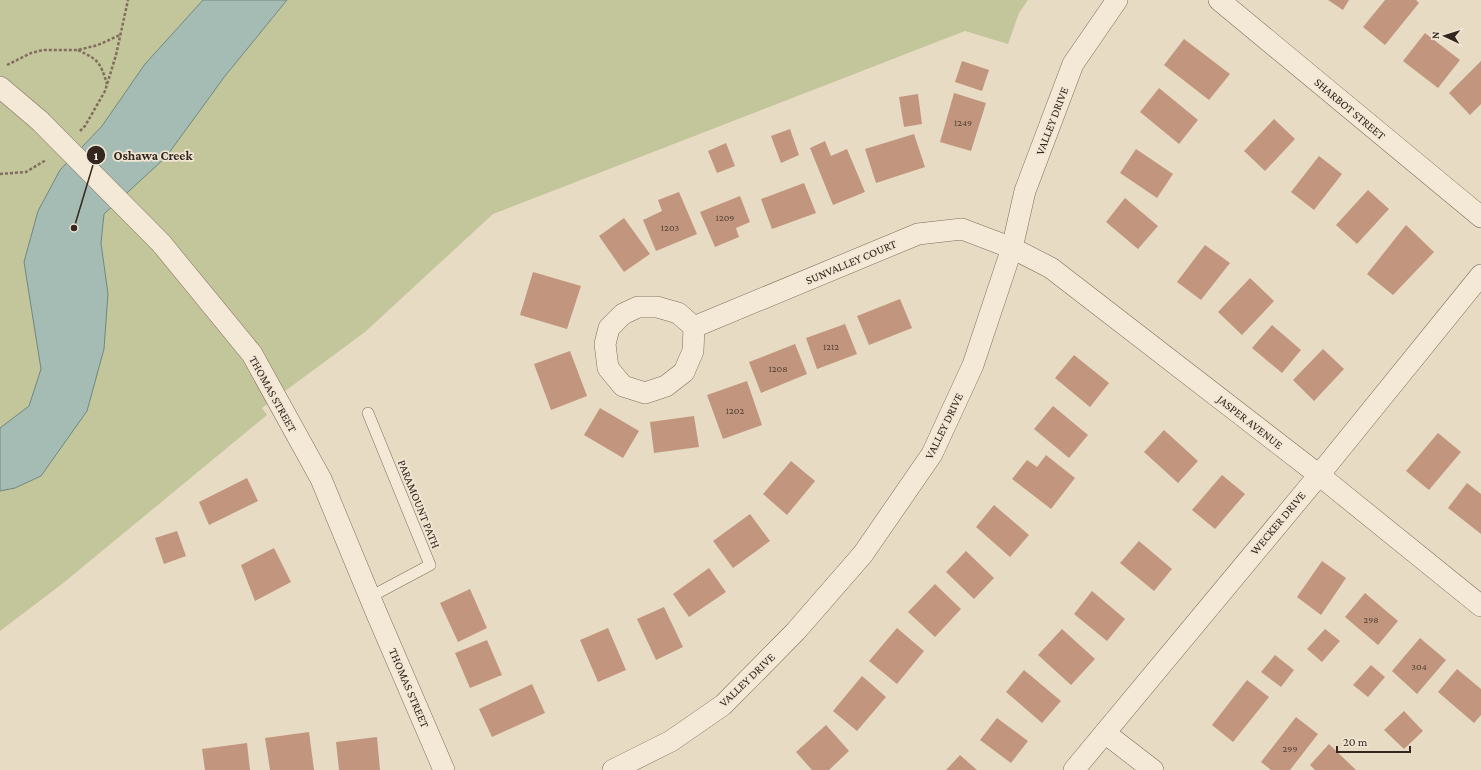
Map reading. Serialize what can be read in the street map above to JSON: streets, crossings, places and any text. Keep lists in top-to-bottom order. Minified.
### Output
{"streets":{"street":["SHARBOT STREET","VALLEY DRIVE","SUNVALLEY COURT","THOMAS STREET","JASPER AVENUE","WECKER DRIVE"],"lane":["PARAMOUNT PATH"]},"crossings":[["VALLEY DRIVE","SUNVALLEY COURT"],["VALLEY DRIVE","JASPER AVENUE"],["SUNVALLEY COURT","JASPER AVENUE"],["THOMAS STREET","PARAMOUNT PATH"],["JASPER AVENUE","WECKER DRIVE"]],"places":["Oshawa Creek"],"house_numbers":["1249","1209","1203","1212","1208","1202","298","304","299"],"scale_bar":"20 m","north":"left"}
